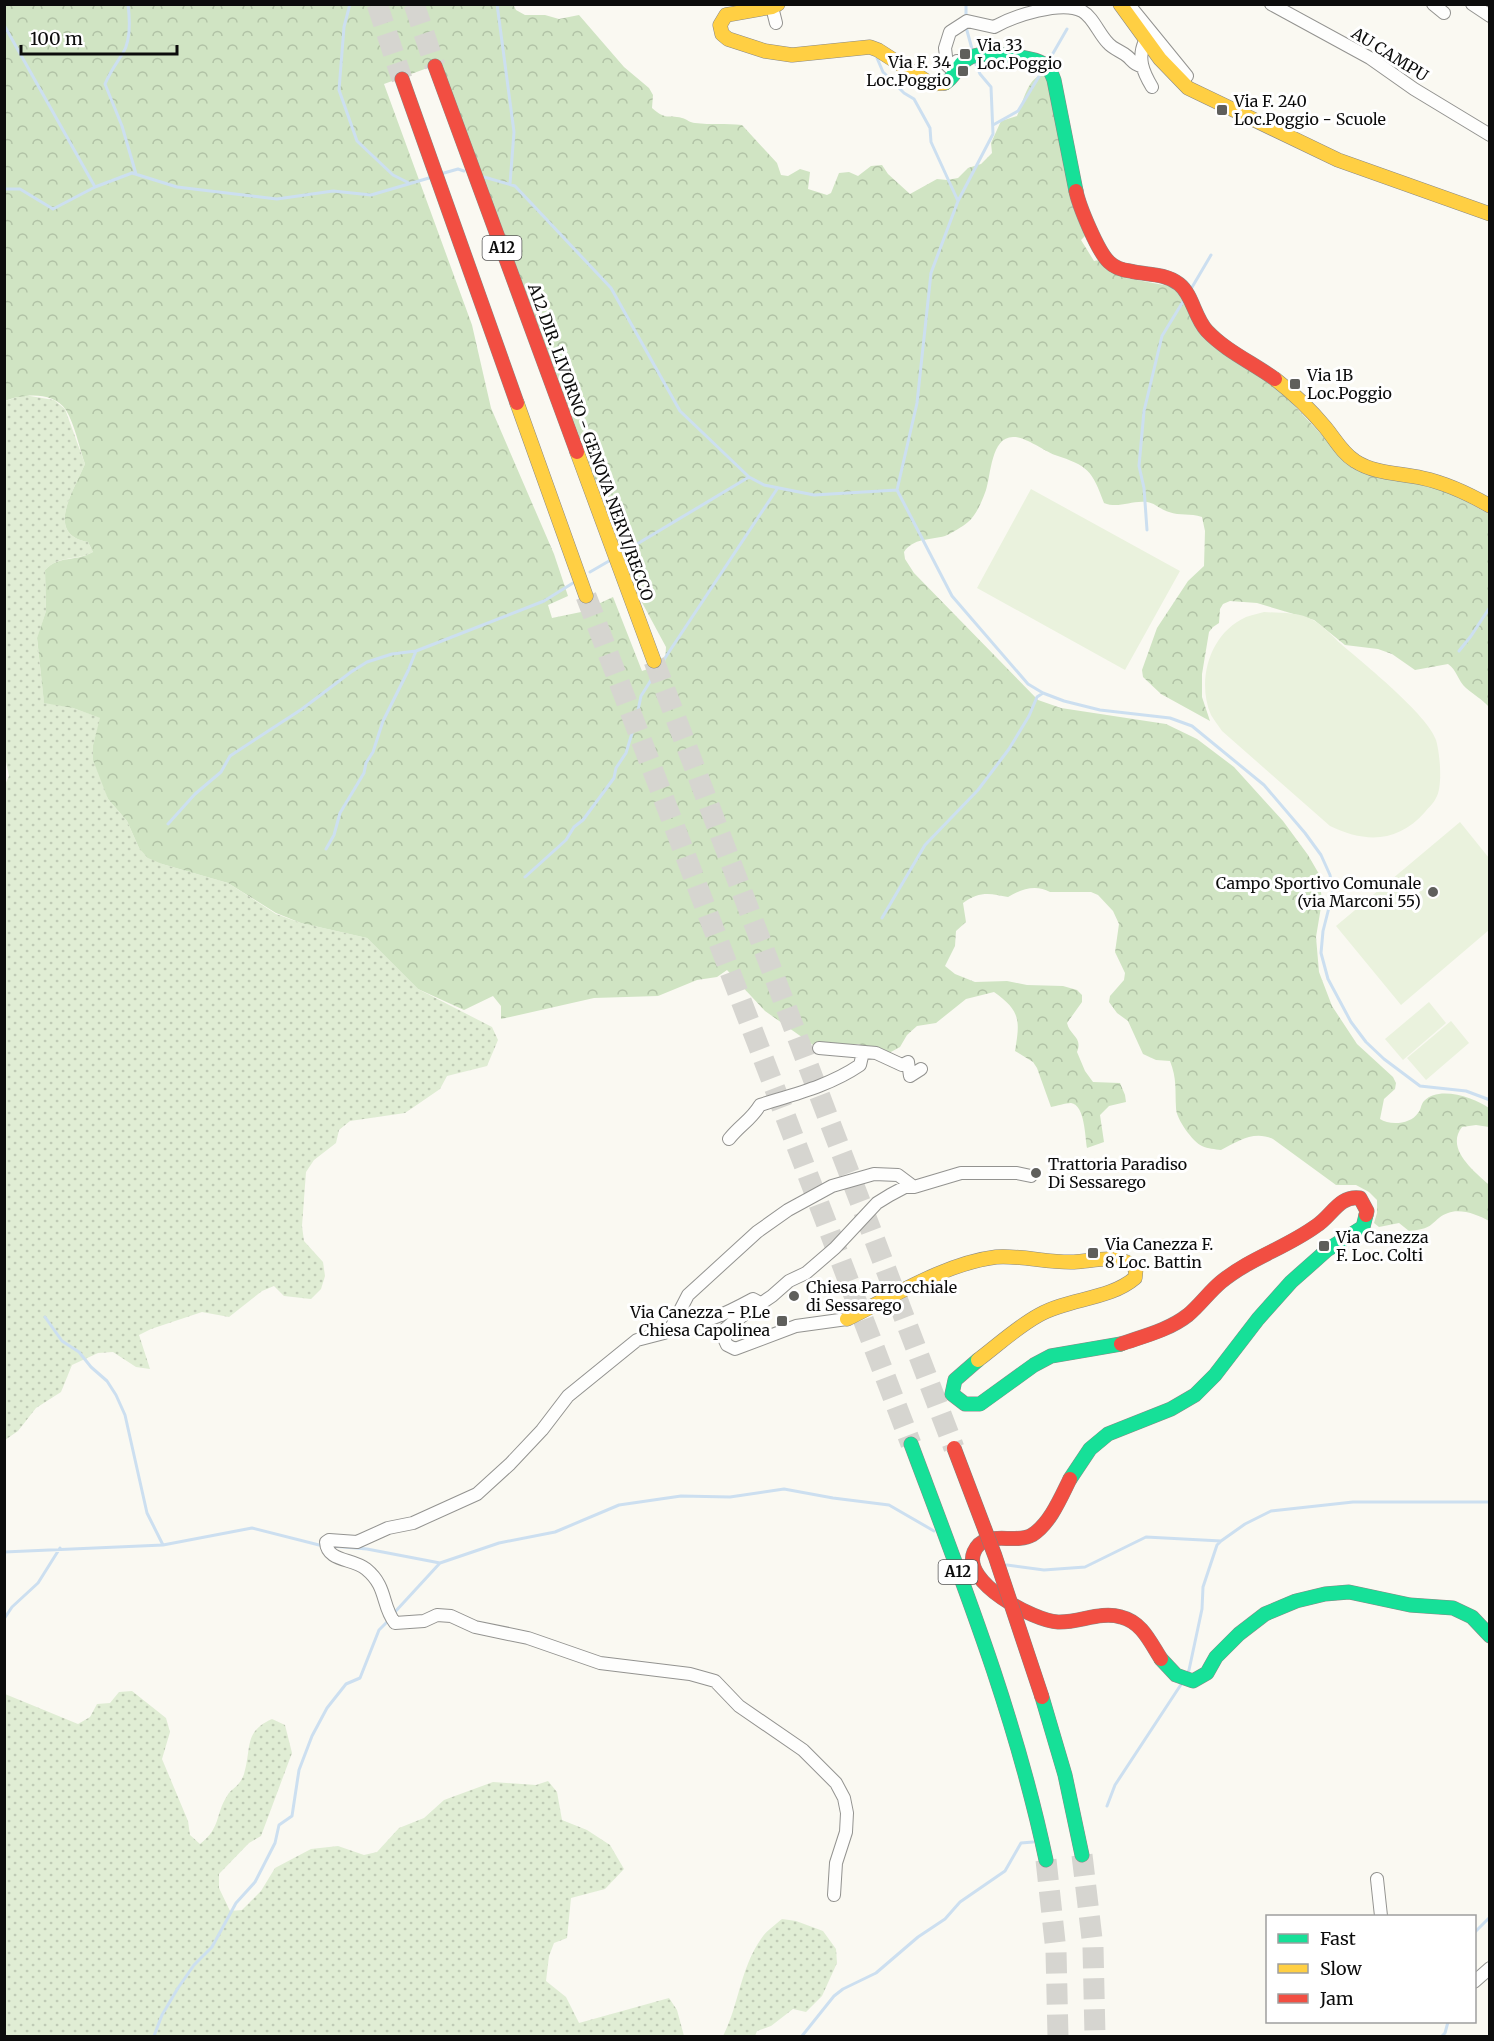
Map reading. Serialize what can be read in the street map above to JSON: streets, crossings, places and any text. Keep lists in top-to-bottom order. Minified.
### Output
{"streets":{"main road":["A12","A12 DIR. LIVORNO - GENOVA NERVI/RECCO"],"street":["AU CAMPU"]},"places":{"transit":["Via 33 Loc.Poggio","Via F. 34 Loc.Poggio","Via F. 240 Loc.Poggio - Scuole","Via 1B Loc.Poggio","Via Canezza F. Loc. Colti","Via Canezza F. 8 Loc. Battin","Via Canezza - P.Le Chiesa Capolinea"],"other":["Campo Sportivo Comunale (via Marconi 55)","Trattoria Paradiso Di Sessarego","Chiesa Parrocchiale di Sessarego"]},"legend":["Fast","Slow","Jam"],"scale_bar":"100 m"}
